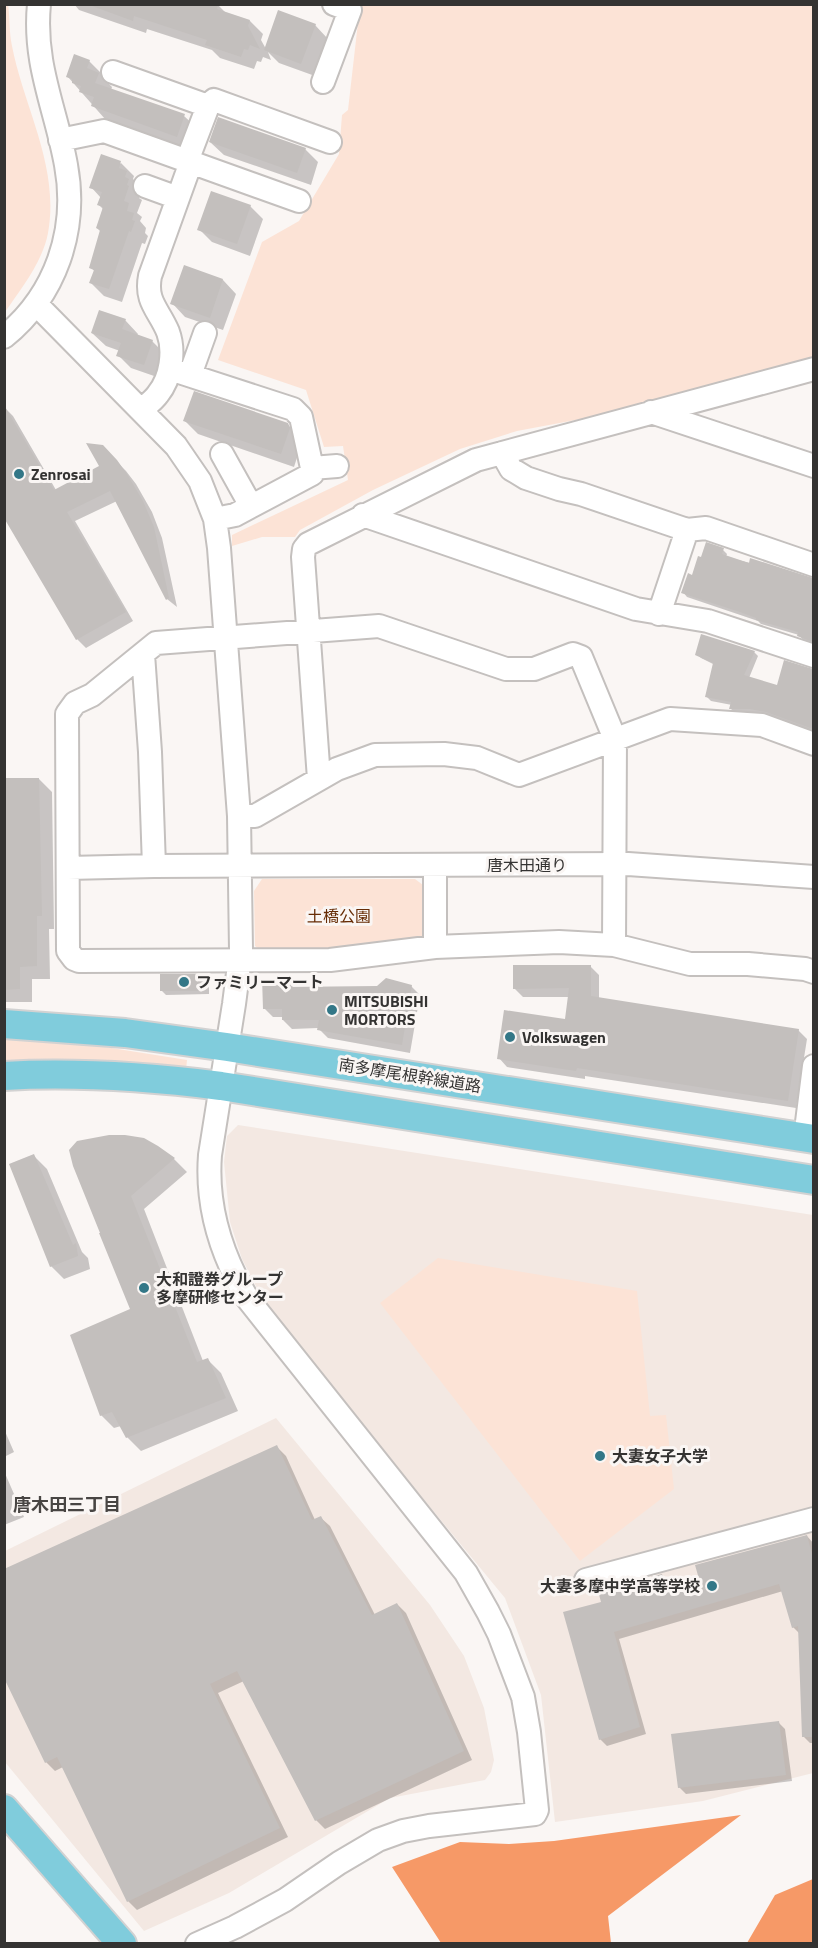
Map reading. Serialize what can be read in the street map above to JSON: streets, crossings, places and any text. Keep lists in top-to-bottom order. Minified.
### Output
{"streets":{"main road":["南多摩尾根幹線道路"],"street":["唐木田通り"]},"districts":["唐木田三丁目"],"parks":["土橋公園"],"places":["Zenrosai","ファミリーマート","MITSUBISHI MORTORS","Volkswagen","大和證券グループ 多摩研修センター","大妻女子大学","大妻多摩中学高等学校"]}
